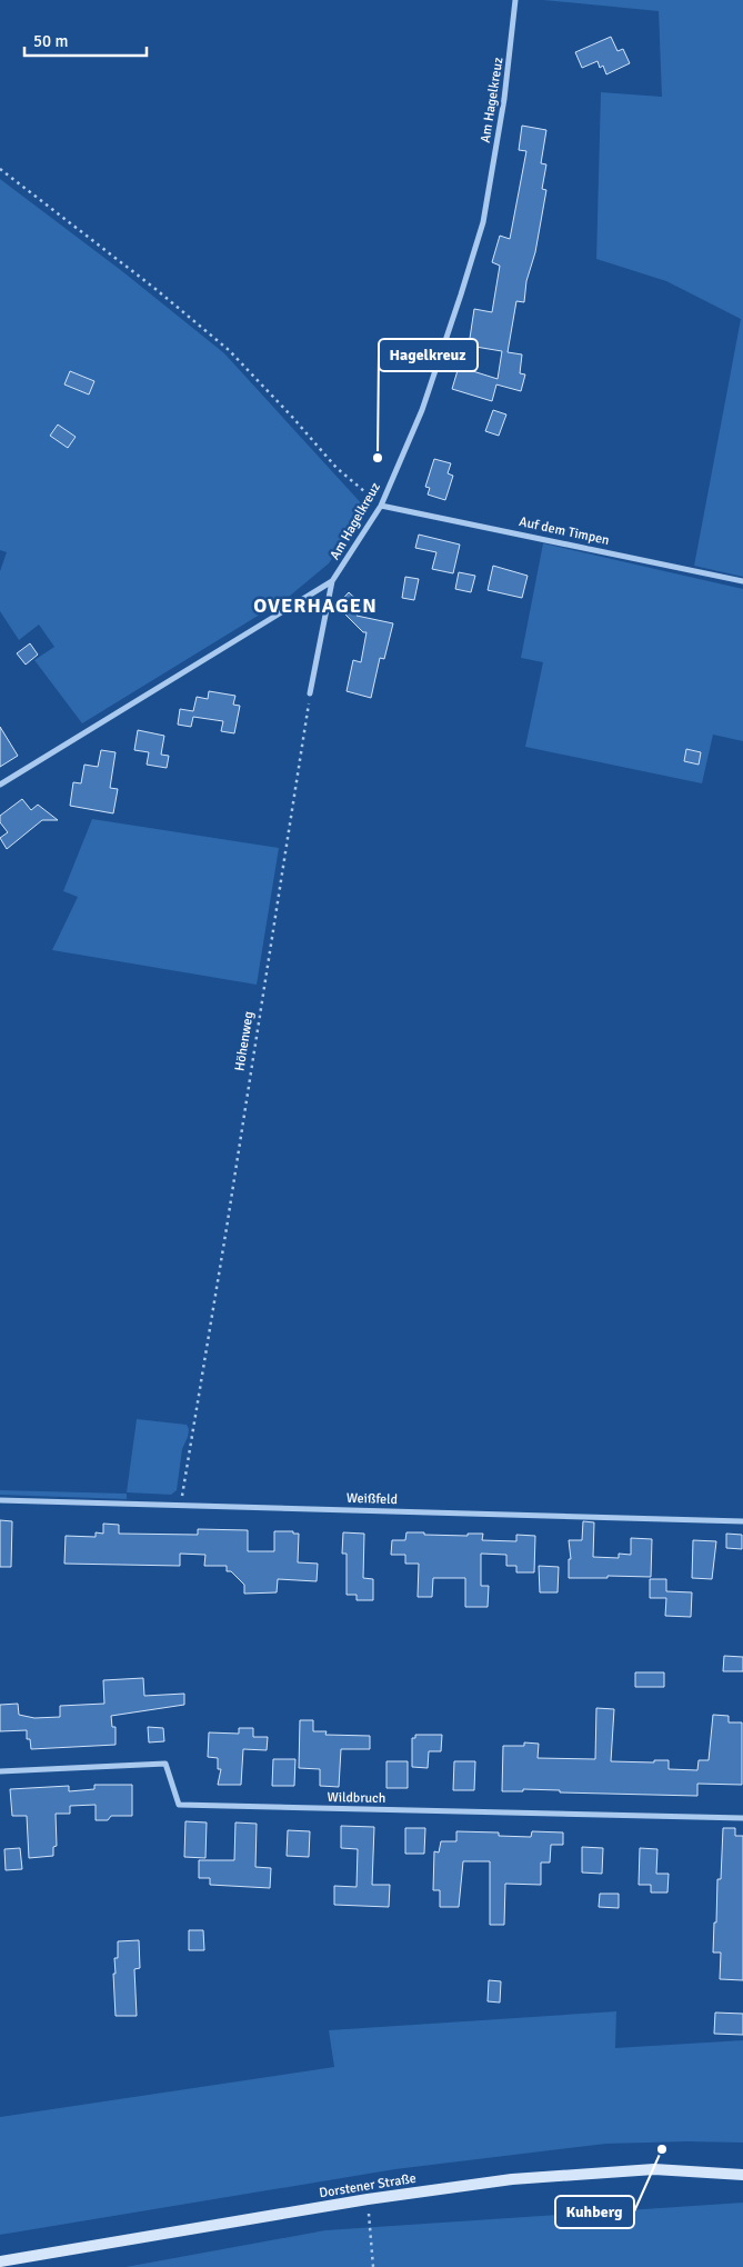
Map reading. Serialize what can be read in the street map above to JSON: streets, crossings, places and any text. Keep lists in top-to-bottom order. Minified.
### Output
{"streets":{"main road":["Dorstener Straße"],"street":["Am Hagelkreuz","Auf dem Timpen","Weißfeld","Wildbruch"],"path":["Höhenweg"]},"crossings":[["Am Hagelkreuz","Auf dem Timpen"],["Höhenweg","Weißfeld"]],"districts":["OVERHAGEN"],"places":["Hagelkreuz","Kuhberg"],"scale_bar":"50 m"}
